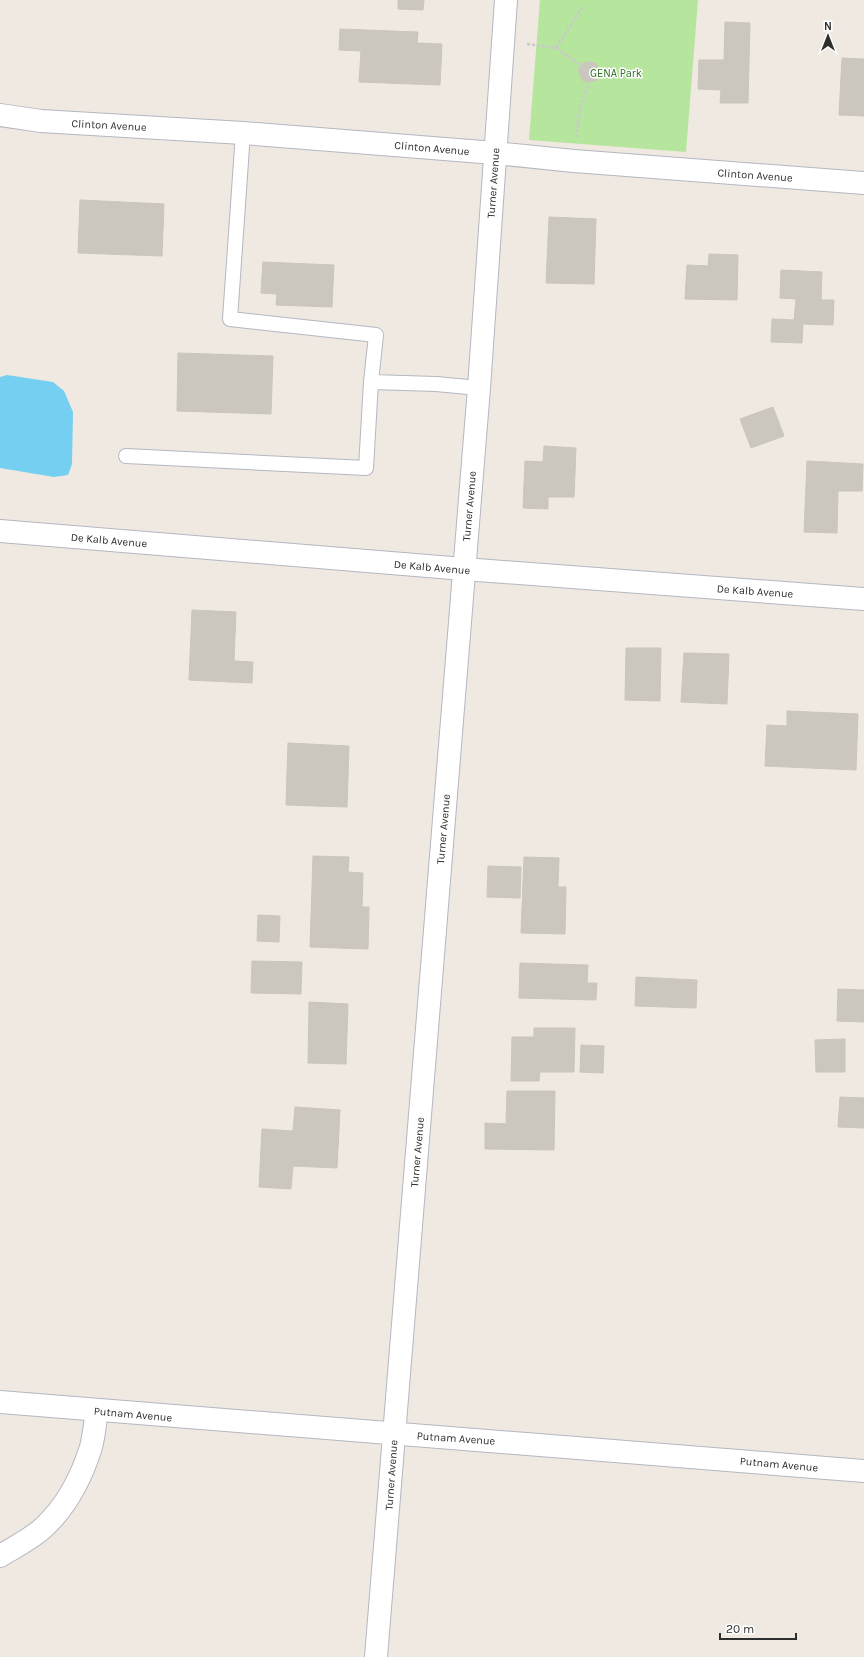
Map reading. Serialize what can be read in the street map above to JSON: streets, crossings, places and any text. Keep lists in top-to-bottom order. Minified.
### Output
{"streets":{"street":["Clinton Avenue","Turner Avenue","De Kalb Avenue","Putnam Avenue"]},"crossings":[["Clinton Avenue","Turner Avenue"],["Turner Avenue","De Kalb Avenue"],["Turner Avenue","Putnam Avenue"]],"parks":["GENA Park"],"scale_bar":"20 m","north":"top"}
